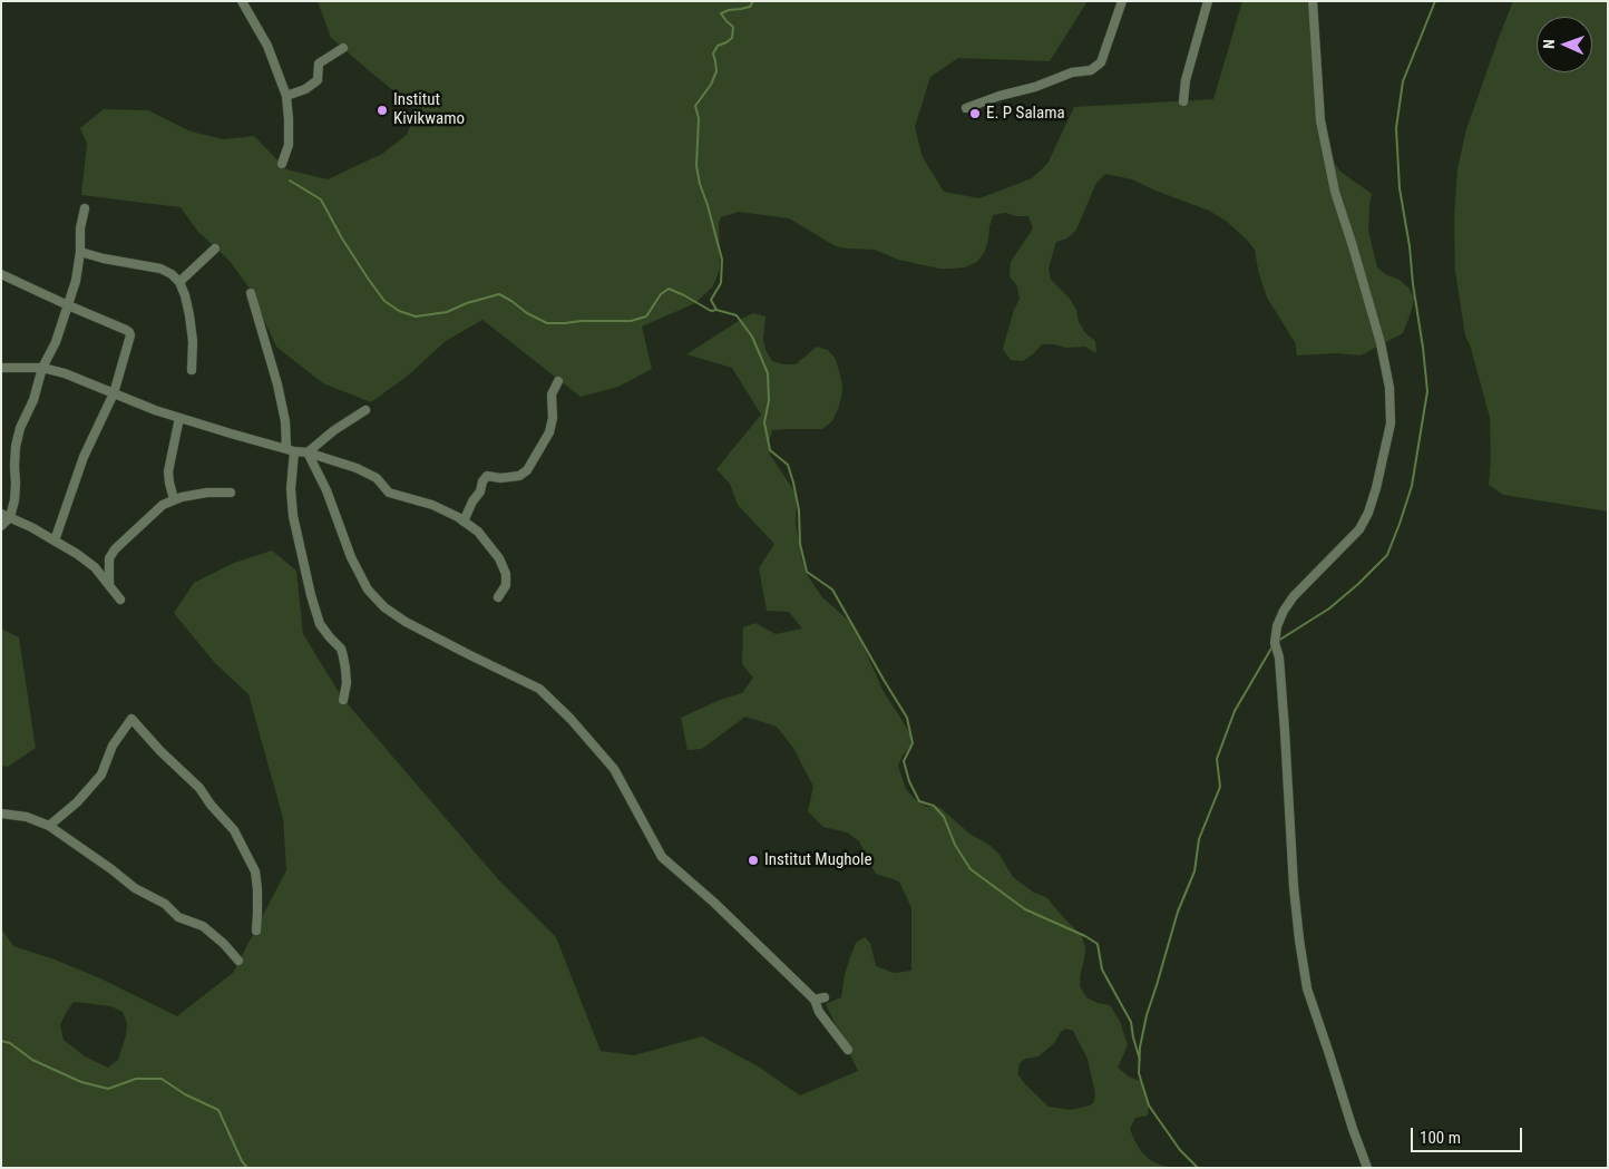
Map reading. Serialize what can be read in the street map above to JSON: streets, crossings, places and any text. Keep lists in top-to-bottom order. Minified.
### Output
{"places":["Institut Kivikwamo","E. P Salama","Institut Mughole"],"scale_bar":"100 m","north":"left"}
